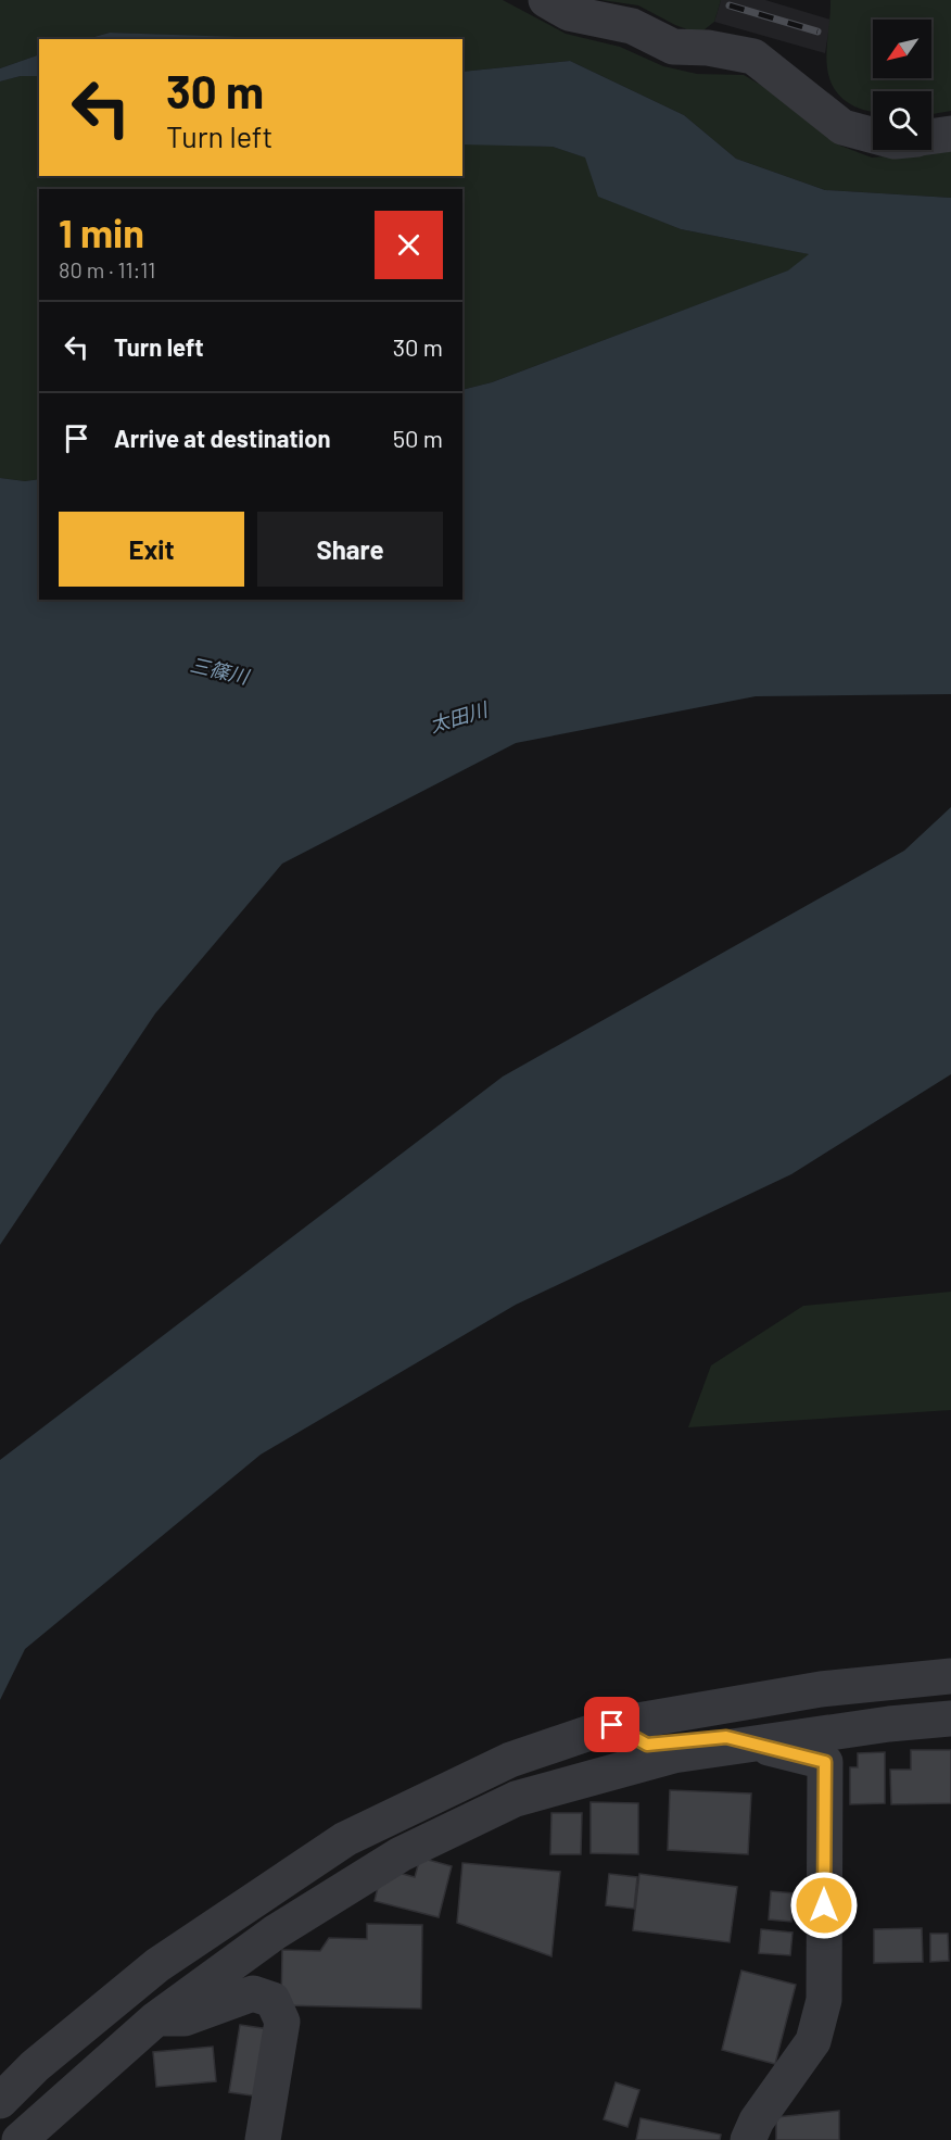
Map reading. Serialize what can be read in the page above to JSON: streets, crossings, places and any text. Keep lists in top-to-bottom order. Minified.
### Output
{"water":["三篠川","太田川"],"north":"bottom left","page":{"turn":["30 m","Turn left"],"heading":["1 min","80 m · 11:11"],"list":[{"name":"Turn left","value":"30 m"},{"name":"Arrive at destination","value":"50 m"}],"buttons":["Exit","Share"]}}
